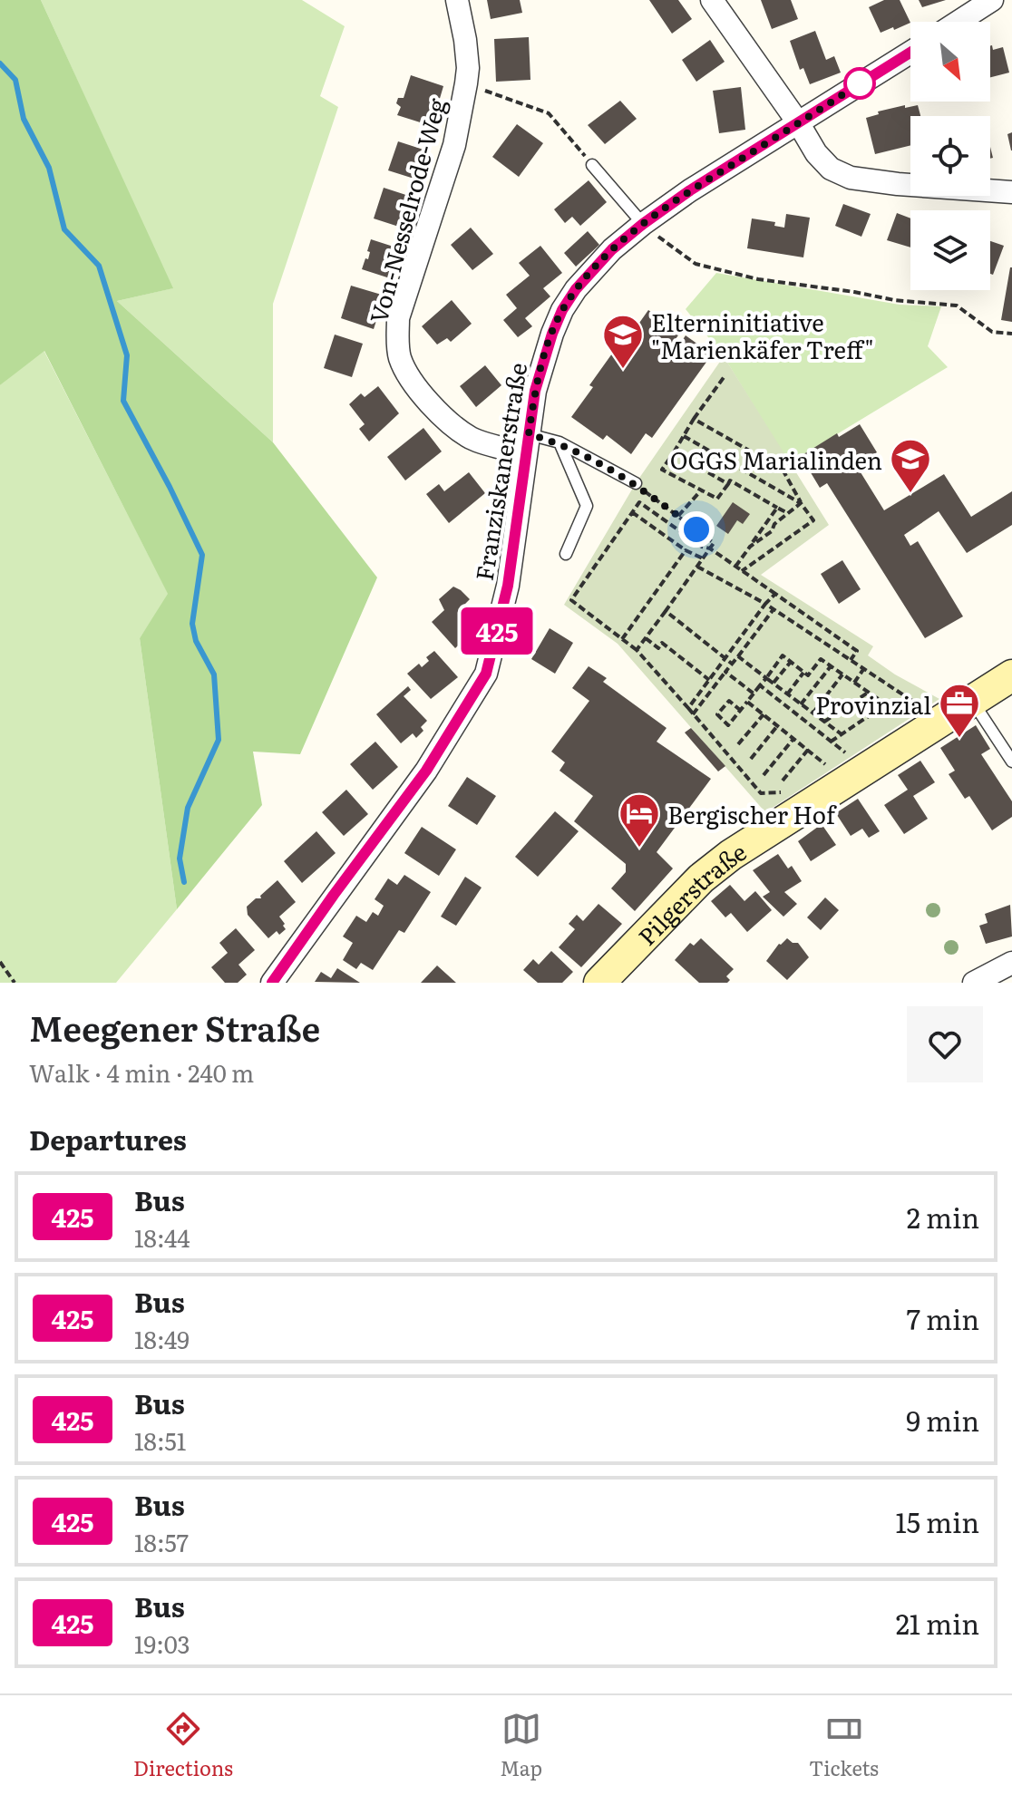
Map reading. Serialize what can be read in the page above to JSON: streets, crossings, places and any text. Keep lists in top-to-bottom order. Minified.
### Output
{"streets":{"main road":["Pilgerstraße"],"street":["Von-Nesselrode-Weg","Franziskanerstraße"]},"crossings":[["Von-Nesselrode-Weg","Franziskanerstraße"]],"places":{"school or university":["Elterninitiative \"Marienkäfer Treff\"","OGGS Marialinden"],"office":["Provinzial"],"hotel":["Bergischer Hof"]},"lines":["bus line 425"],"north":"bottom right","page":{"on_map":"425","heading":[["Meegener Straße","Walk · 4 min · 240 m"],"Departures"],"list":[{"mark":"425","name":"Bus","note":"18:44","value":"2 min"},{"mark":"425","name":"Bus","note":"18:49","value":"7 min"},{"mark":"425","name":"Bus","note":"18:51","value":"9 min"},{"mark":"425","name":"Bus","note":"18:57","value":"15 min"},{"mark":"425","name":"Bus","note":"19:03","value":"21 min"}],"tabs":["Directions","Map","Tickets"]}}
